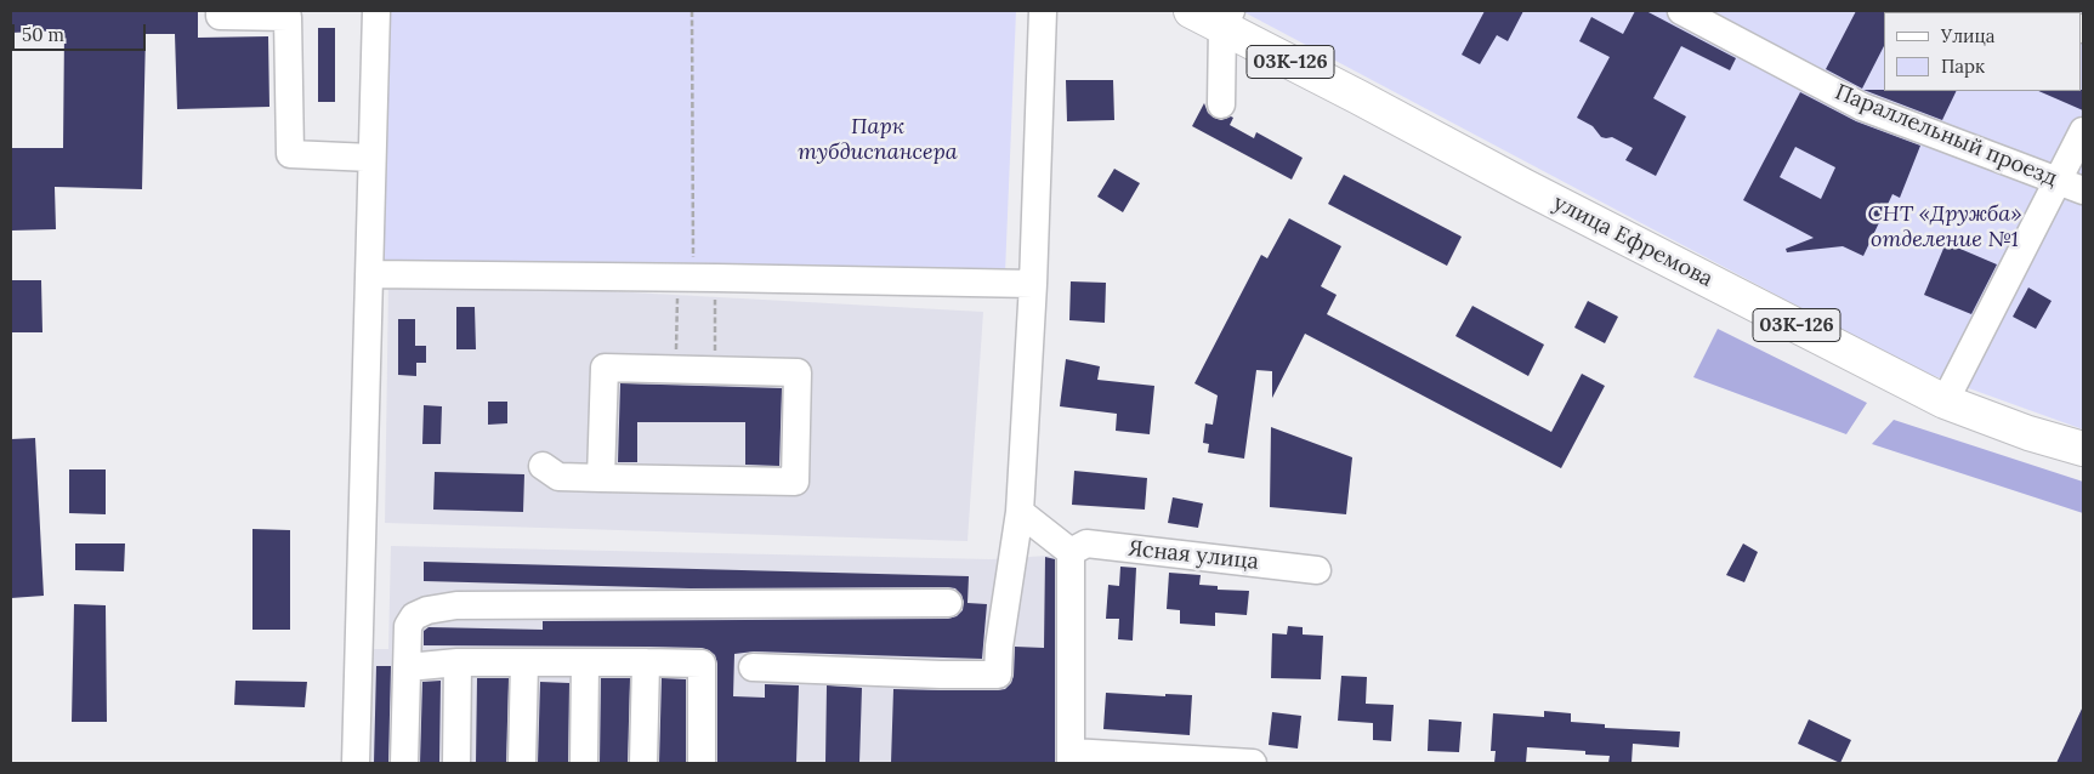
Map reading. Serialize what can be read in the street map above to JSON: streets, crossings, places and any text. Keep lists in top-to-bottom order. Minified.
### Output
{"streets":{"main road":["03К-126","улица Ефремова"],"street":["Параллельный проезд","Ясная улица"]},"parks":["Парк тубдиспансера","СНТ «Дружба» отделение №1"],"legend":["Улица","Парк"],"scale_bar":"50 m"}
